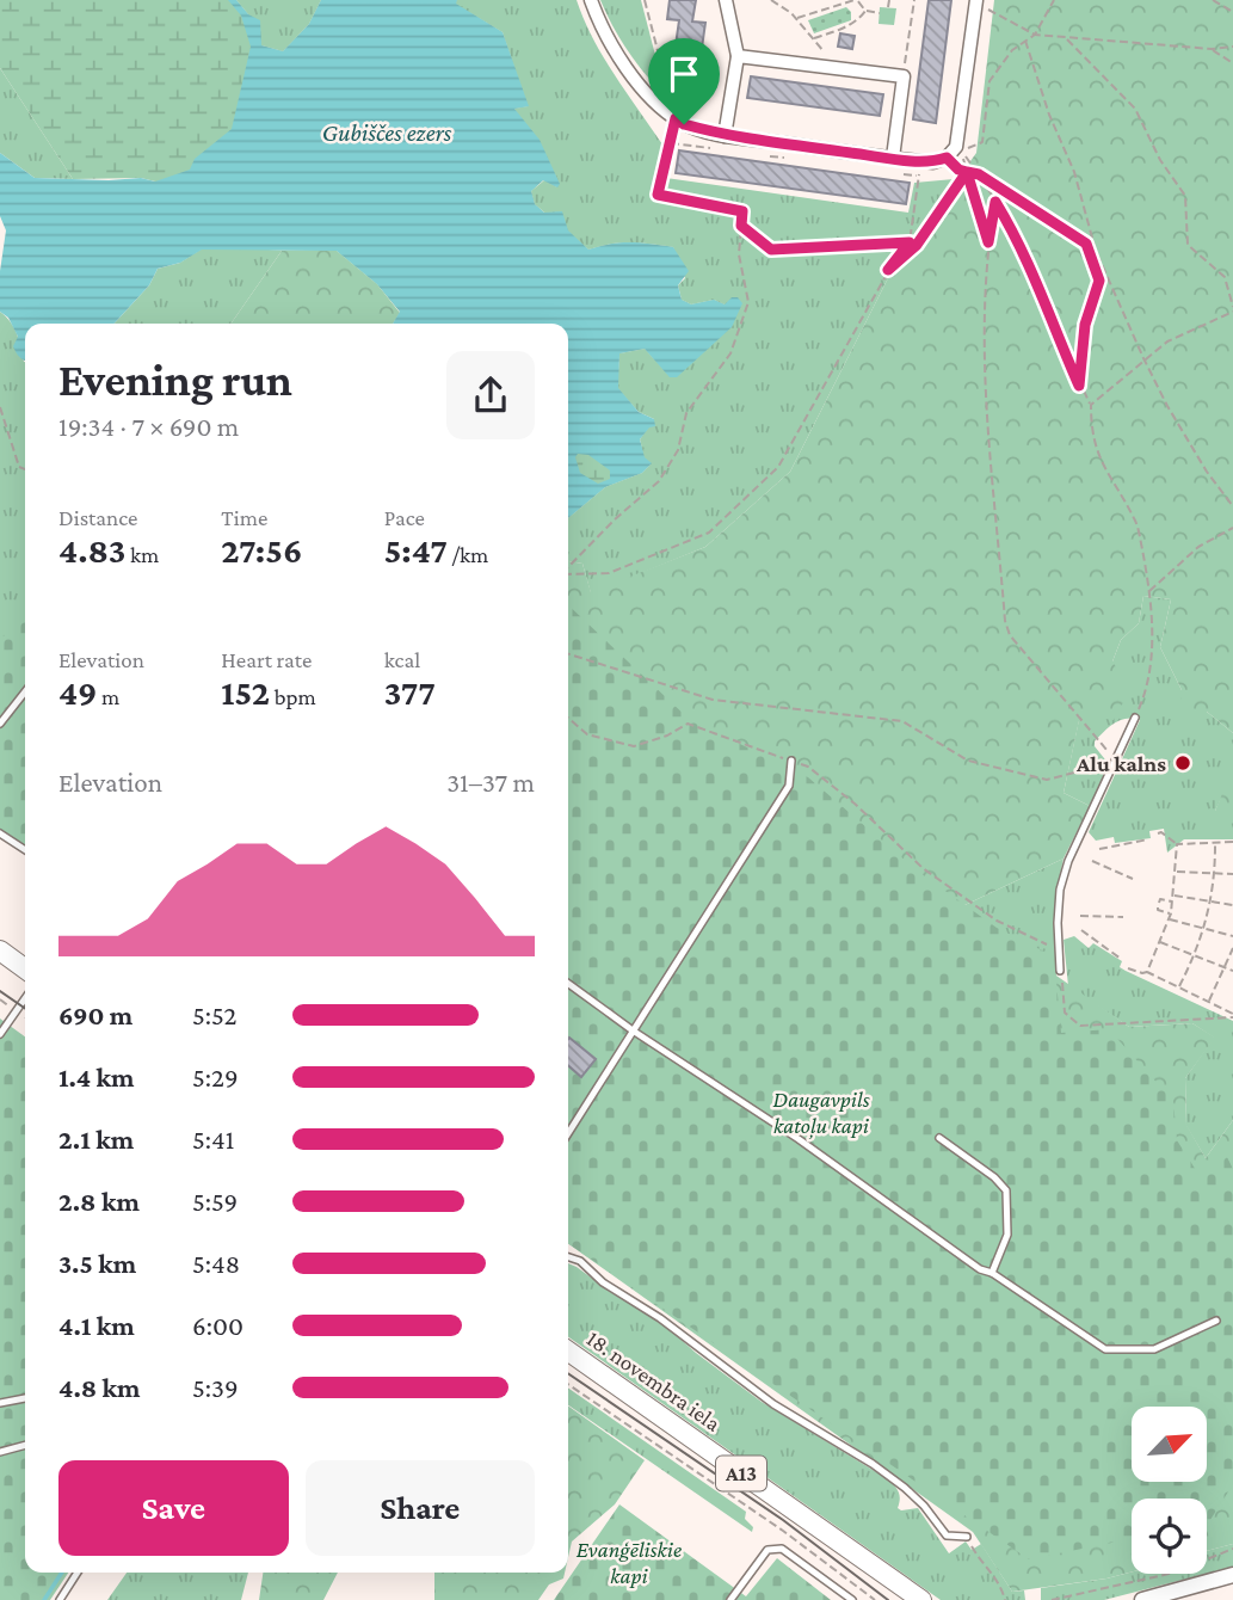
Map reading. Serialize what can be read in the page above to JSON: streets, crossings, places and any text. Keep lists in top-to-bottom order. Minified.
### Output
{"streets":{"main road":["18. novembra iela","A13"]},"water":["Gubiščes ezers"],"parks":["Daugavpils katoļu kapi","Evanģēliskie kapi"],"places":["Alu kalns"],"north":"top right","page":{"heading":["Evening run","19:34 · 7 × 690 m"],"stats":[["Distance","4.83 km"],["Time","27:56"],["Pace","5:47 /km"],["Elevation","49 m"],["Heart rate","152 bpm"],["kcal","377"]],"chart":["Elevation","31–37 m"],"list":[{"name":"690 m","note":"5:52"},{"name":"1.4 km","note":"5:29"},{"name":"2.1 km","note":"5:41"},{"name":"2.8 km","note":"5:59"},{"name":"3.5 km","note":"5:48"},{"name":"4.1 km","note":"6:00"},{"name":"4.8 km","note":"5:39"}],"buttons":["Save","Share"]}}
